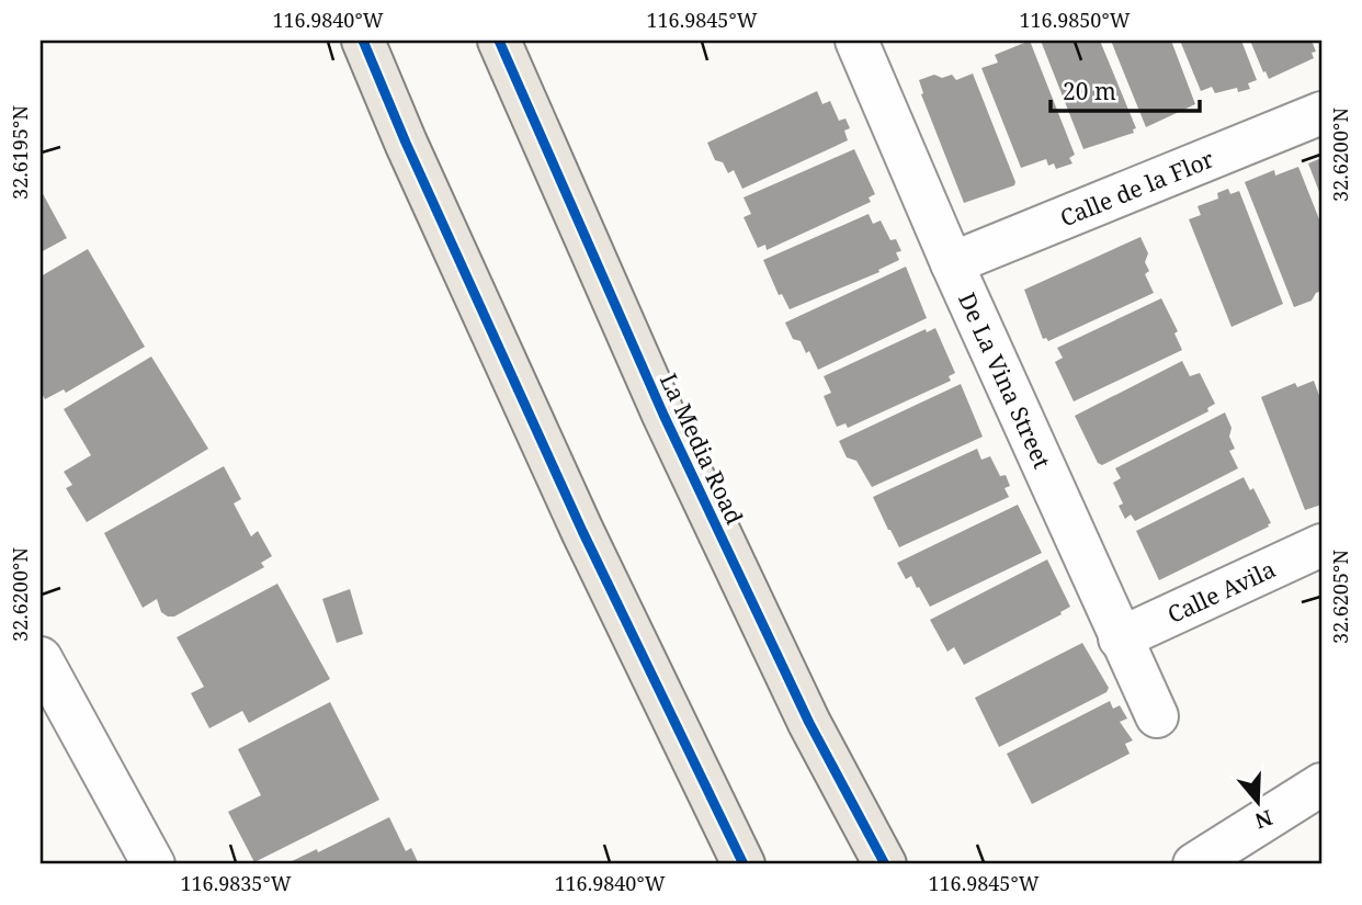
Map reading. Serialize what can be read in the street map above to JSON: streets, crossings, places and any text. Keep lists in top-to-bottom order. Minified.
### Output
{"streets":{"main road":["La Media Road"],"street":["Calle de la Flor","De La Vina Street","Calle Avila"]},"crossings":[["Calle de la Flor","De La Vina Street"],["De La Vina Street","Calle Avila"]],"scale_bar":"20 m","north":"bottom","coordinates":["116.9840°W","116.9845°W","116.9850°W","32.6195°N","32.6200°N","32.6205°N","116.9835°W"]}
